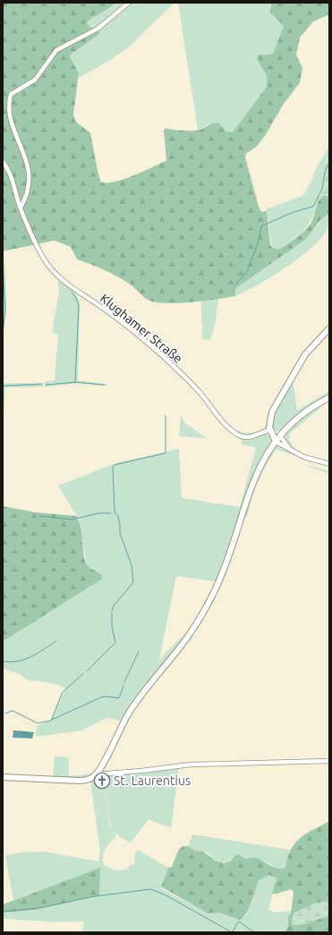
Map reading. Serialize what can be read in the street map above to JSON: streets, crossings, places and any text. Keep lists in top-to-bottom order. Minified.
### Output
{"streets":{"street":["Klughamer Straße"]},"places":{"church":["St. Laurentius"]}}
